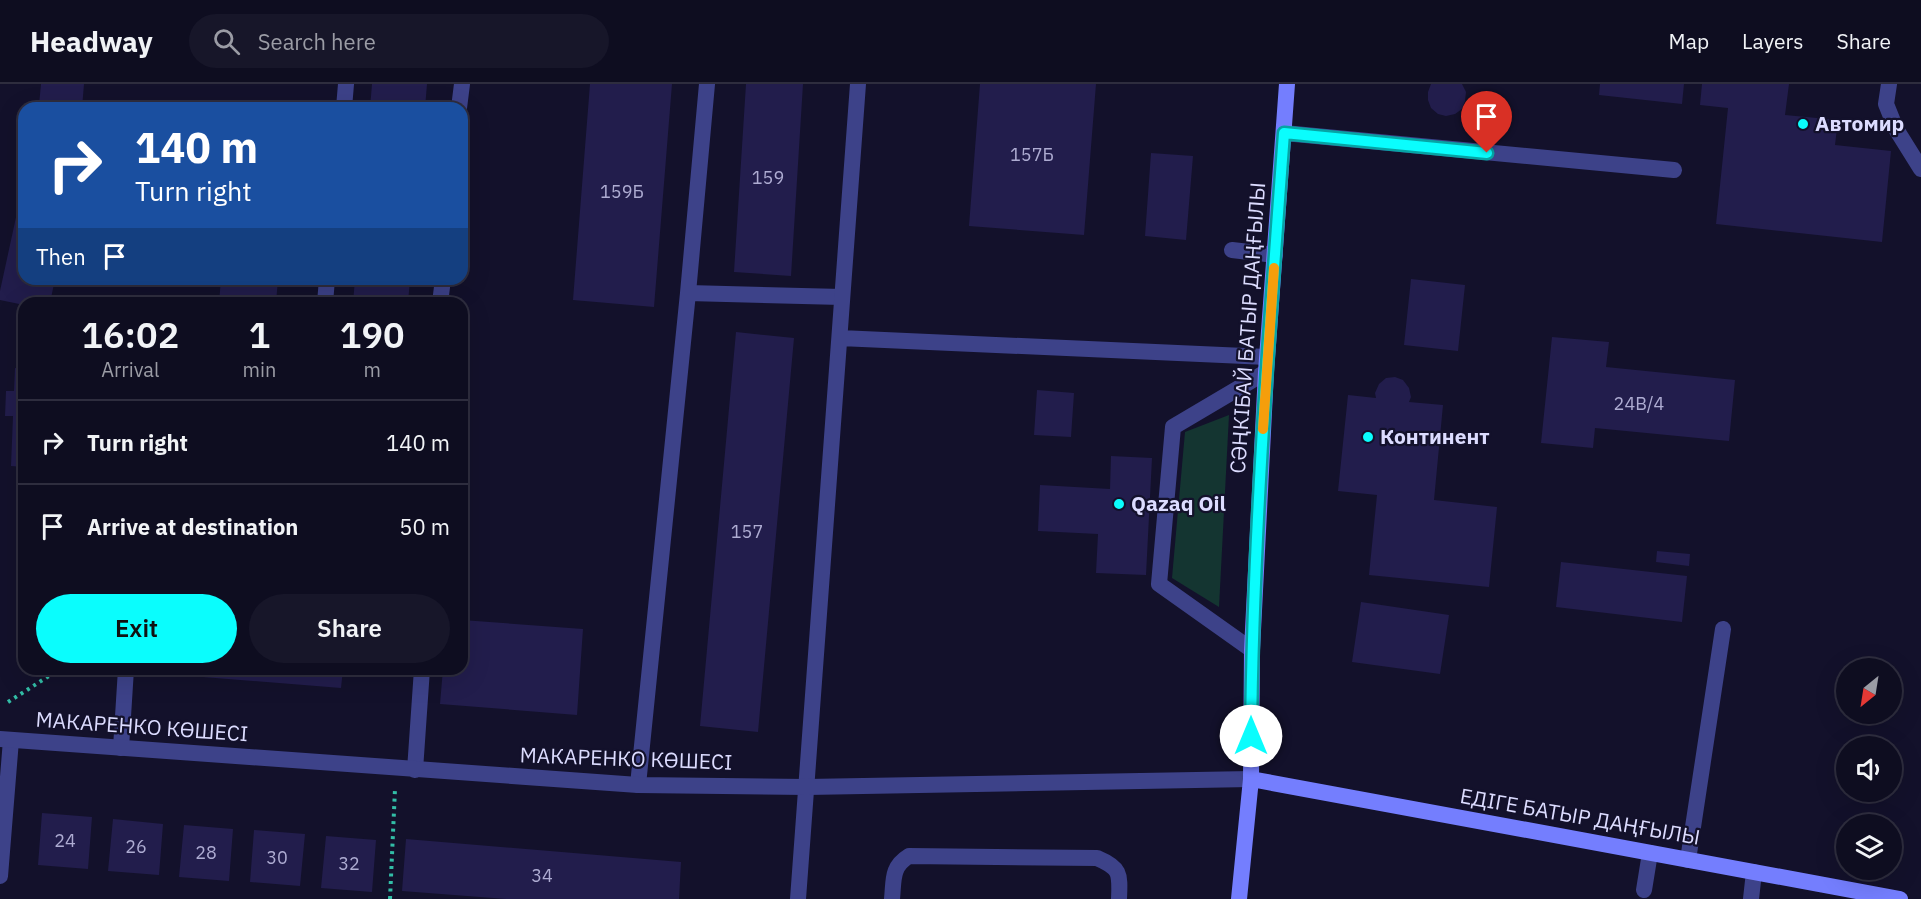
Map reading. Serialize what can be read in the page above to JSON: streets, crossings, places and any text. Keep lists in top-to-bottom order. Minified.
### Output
{"streets":{"main road":["СӘҢКІБАЙ БАТЫР ДАҢҒЫЛЫ","ЕДІГЕ БАТЫР ДАҢҒЫЛЫ"],"street":["МАКАРЕНКО КӨШЕСІ"]},"crossings":[["СӘҢКІБАЙ БАТЫР ДАҢҒЫЛЫ","МАКАРЕНКО КӨШЕСІ"],["СӘҢКІБАЙ БАТЫР ДАҢҒЫЛЫ","ЕДІГЕ БАТЫР ДАҢҒЫЛЫ"],["МАКАРЕНКО КӨШЕСІ","ЕДІГЕ БАТЫР ДАҢҒЫЛЫ"]],"places":["Автомир","Континент","Qazaq Oil"],"house_numbers":["157Б","159","159Б","24В/4","157","24","26","28","30","32","34"],"north":"bottom left","page":{"header":"Headway","search":"Search here","nav":["Map","Layers","Share"],"turn":["140 m","Turn right"],"then":"Then","eta":["16:02","Arrival","1","min","190","m"],"list":[{"name":"Turn right","value":"140 m"},{"name":"Arrive at destination","value":"50 m"}],"buttons":["Exit","Share"]}}
